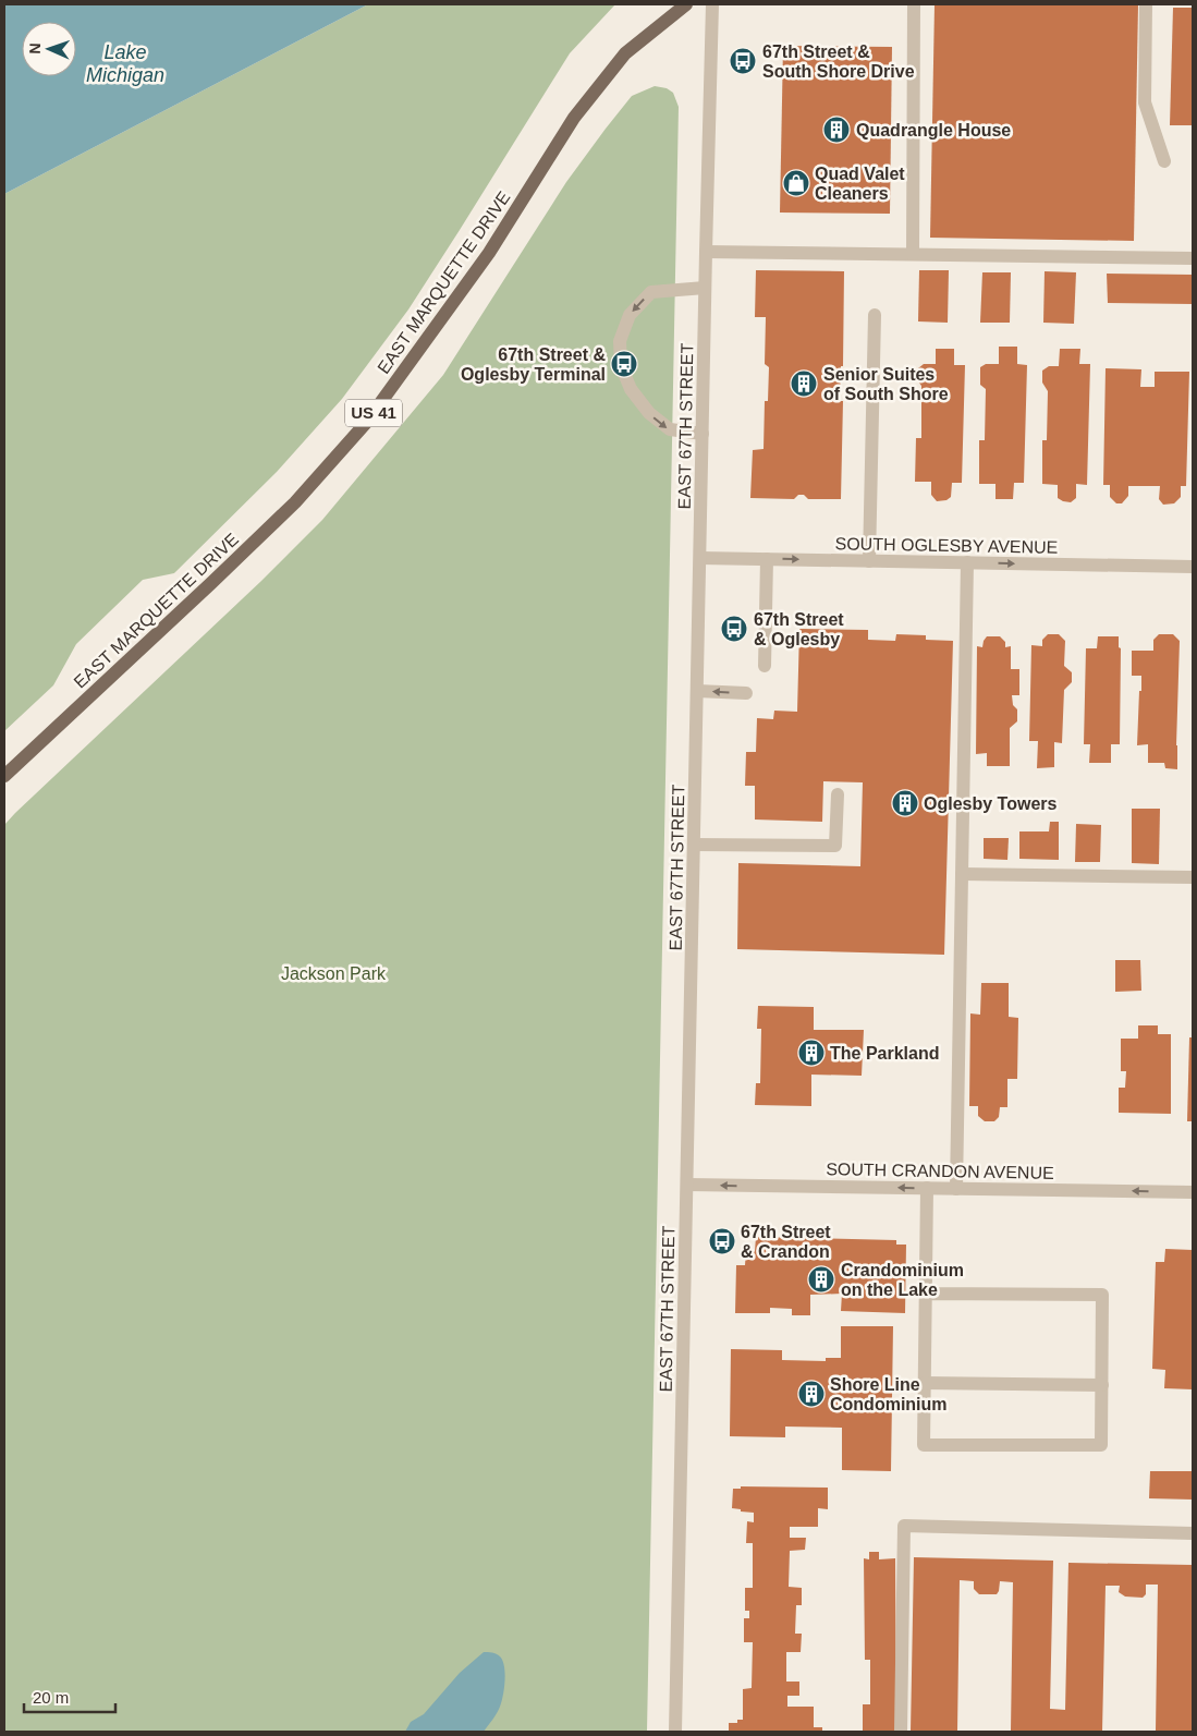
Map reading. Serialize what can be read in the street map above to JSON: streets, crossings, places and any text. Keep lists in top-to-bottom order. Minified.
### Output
{"streets":{"main road":["EAST MARQUETTE DRIVE","US 41"],"street":["EAST 67TH STREET","SOUTH OGLESBY AVENUE","SOUTH CRANDON AVENUE"]},"crossings":[["EAST 67TH STREET","SOUTH OGLESBY AVENUE"],["EAST 67TH STREET","SOUTH CRANDON AVENUE"]],"one_way":["SOUTH OGLESBY AVENUE","SOUTH CRANDON AVENUE"],"water":["Lake Michigan"],"parks":["Jackson Park"],"places":{"bus stop":["67th Street & South Shore Drive","67th Street & Oglesby Terminal","67th Street & Oglesby","67th Street & Crandon"],"building":["Quadrangle House","Senior Suites of South Shore","Oglesby Towers","The Parkland","Crandominium on the Lake","Shore Line Condominium"],"shop":["Quad Valet Cleaners"]},"scale_bar":"20 m","north":"left"}
